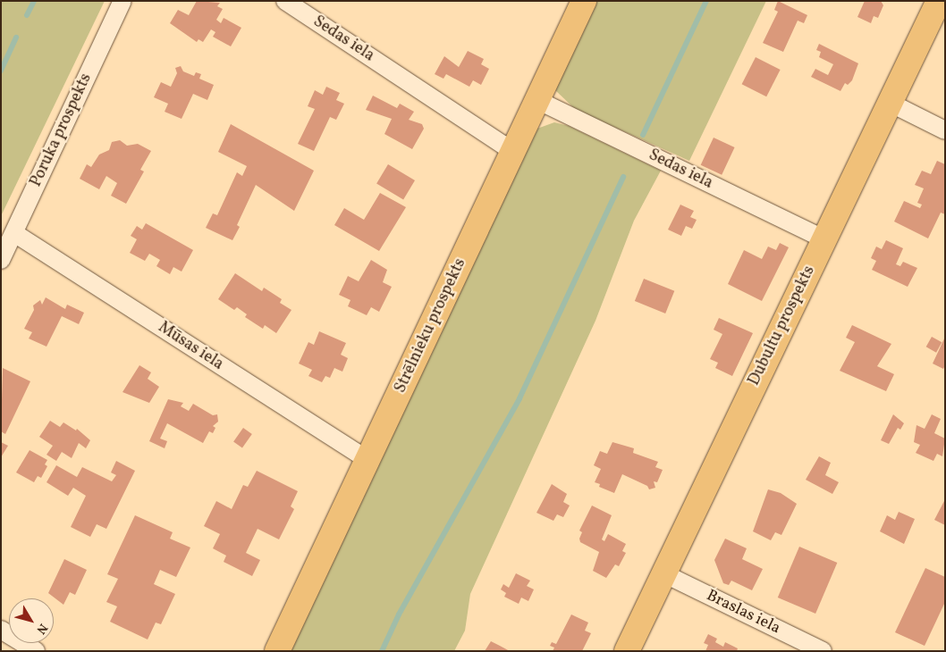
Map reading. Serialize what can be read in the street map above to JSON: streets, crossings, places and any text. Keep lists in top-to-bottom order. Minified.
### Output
{"streets":{"main road":["Strēlnieku prospekts","Dubultu prospekts"],"street":["Sedas iela","Poruka prospekts","Mūsas iela","Braslas iela"]},"crossings":[["Sedas iela","Strēlnieku prospekts"],["Sedas iela","Dubultu prospekts"],["Poruka prospekts","Mūsas iela"],["Strēlnieku prospekts","Mūsas iela"],["Dubultu prospekts","Braslas iela"]],"north":"bottom right"}
